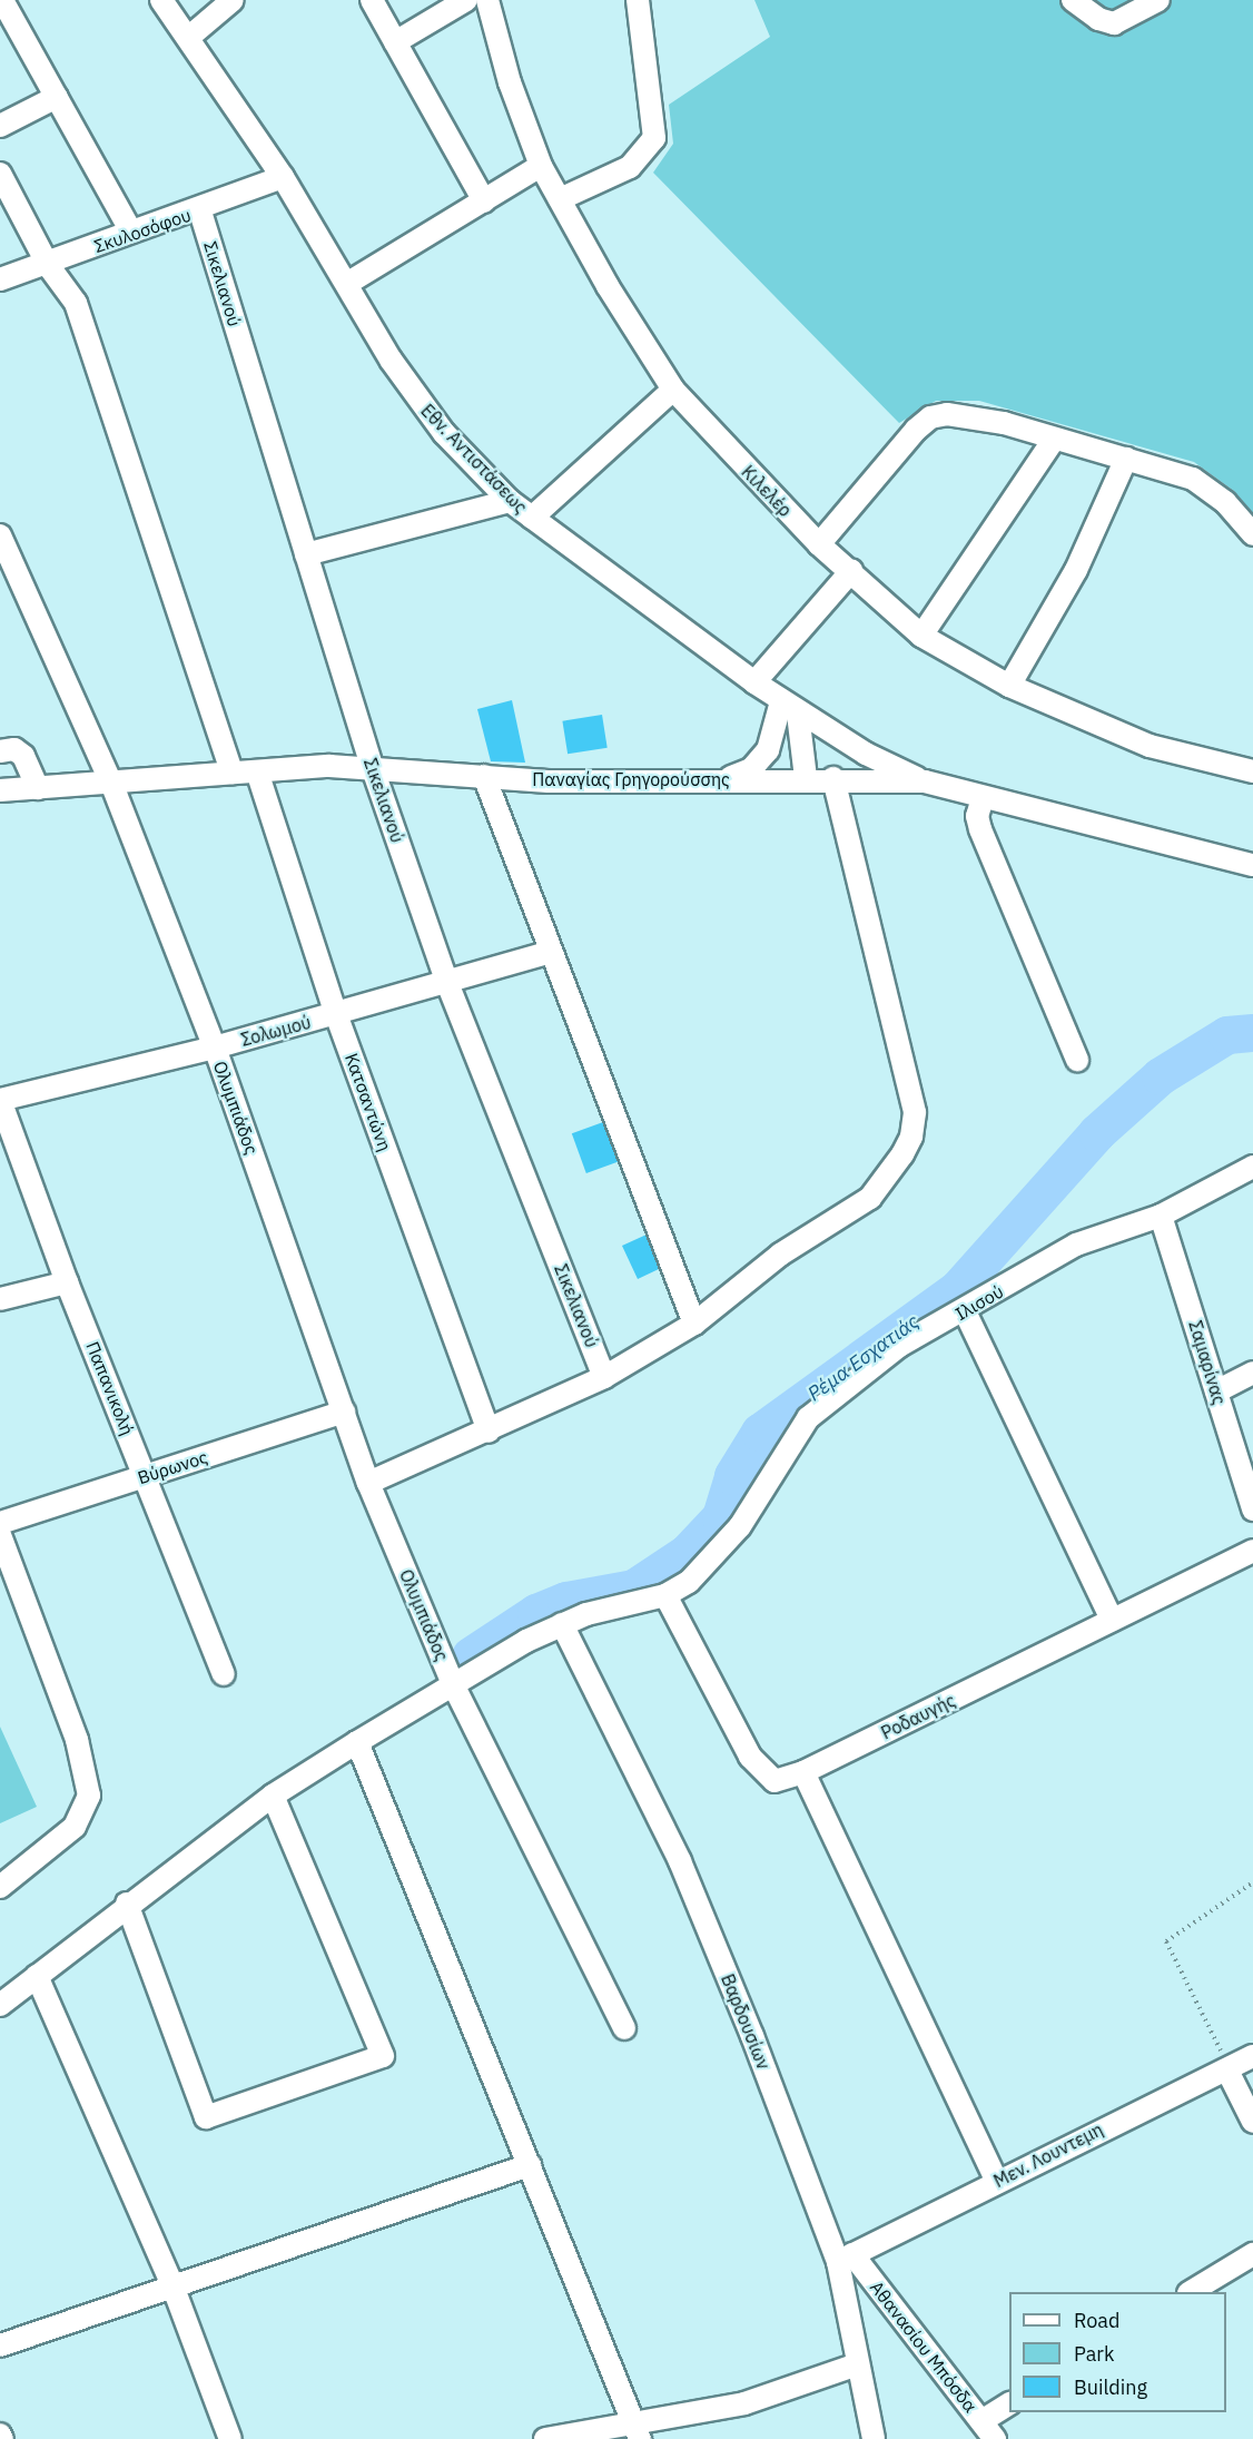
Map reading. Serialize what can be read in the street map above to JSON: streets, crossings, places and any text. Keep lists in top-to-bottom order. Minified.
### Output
{"streets":{"street":["Σκυλοσόφου","Σικελιανού","Εθν. Αντιστάσεως","Κιλελέρ","Παναγίας Γρηγορούσσης","Σολωμού","Κατσαντώνη","Ολυμπιάδος","Ιλισού","Σαμαρίνας","Παπανικολή","Βύρωνος","Ροδαυγής","Βαρδουσίων","Μεν. Λουντεμη","Αθανασίου Μπόσδα"]},"crossings":[["Σκυλοσόφου","Σικελιανού"],["Σκυλοσόφου","Εθν. Αντιστάσεως"],["Σικελιανού","Παναγίας Γρηγορούσσης"],["Σικελιανού","Σολωμού"],["Εθν. Αντιστάσεως","Παναγίας Γρηγορούσσης"],["Παναγίας Γρηγορούσσης","Κατσαντώνη"],["Παναγίας Γρηγορούσσης","Ολυμπιάδος"],["Σολωμού","Κατσαντώνη"],["Σολωμού","Ολυμπιάδος"],["Σολωμού","Παπανικολή"],["Ολυμπιάδος","Ιλισού"],["Ολυμπιάδος","Βύρωνος"],["Ιλισού","Σαμαρίνας"],["Ιλισού","Ροδαυγής"],["Ιλισού","Βαρδουσίων"],["Παπανικολή","Βύρωνος"],["Βαρδουσίων","Μεν. Λουντεμη"],["Βαρδουσίων","Αθανασίου Μπόσδα"],["Μεν. Λουντεμη","Αθανασίου Μπόσδα"]],"water":["Ρέμα Εσχατιάς"],"legend":["Road","Park","Building"]}
